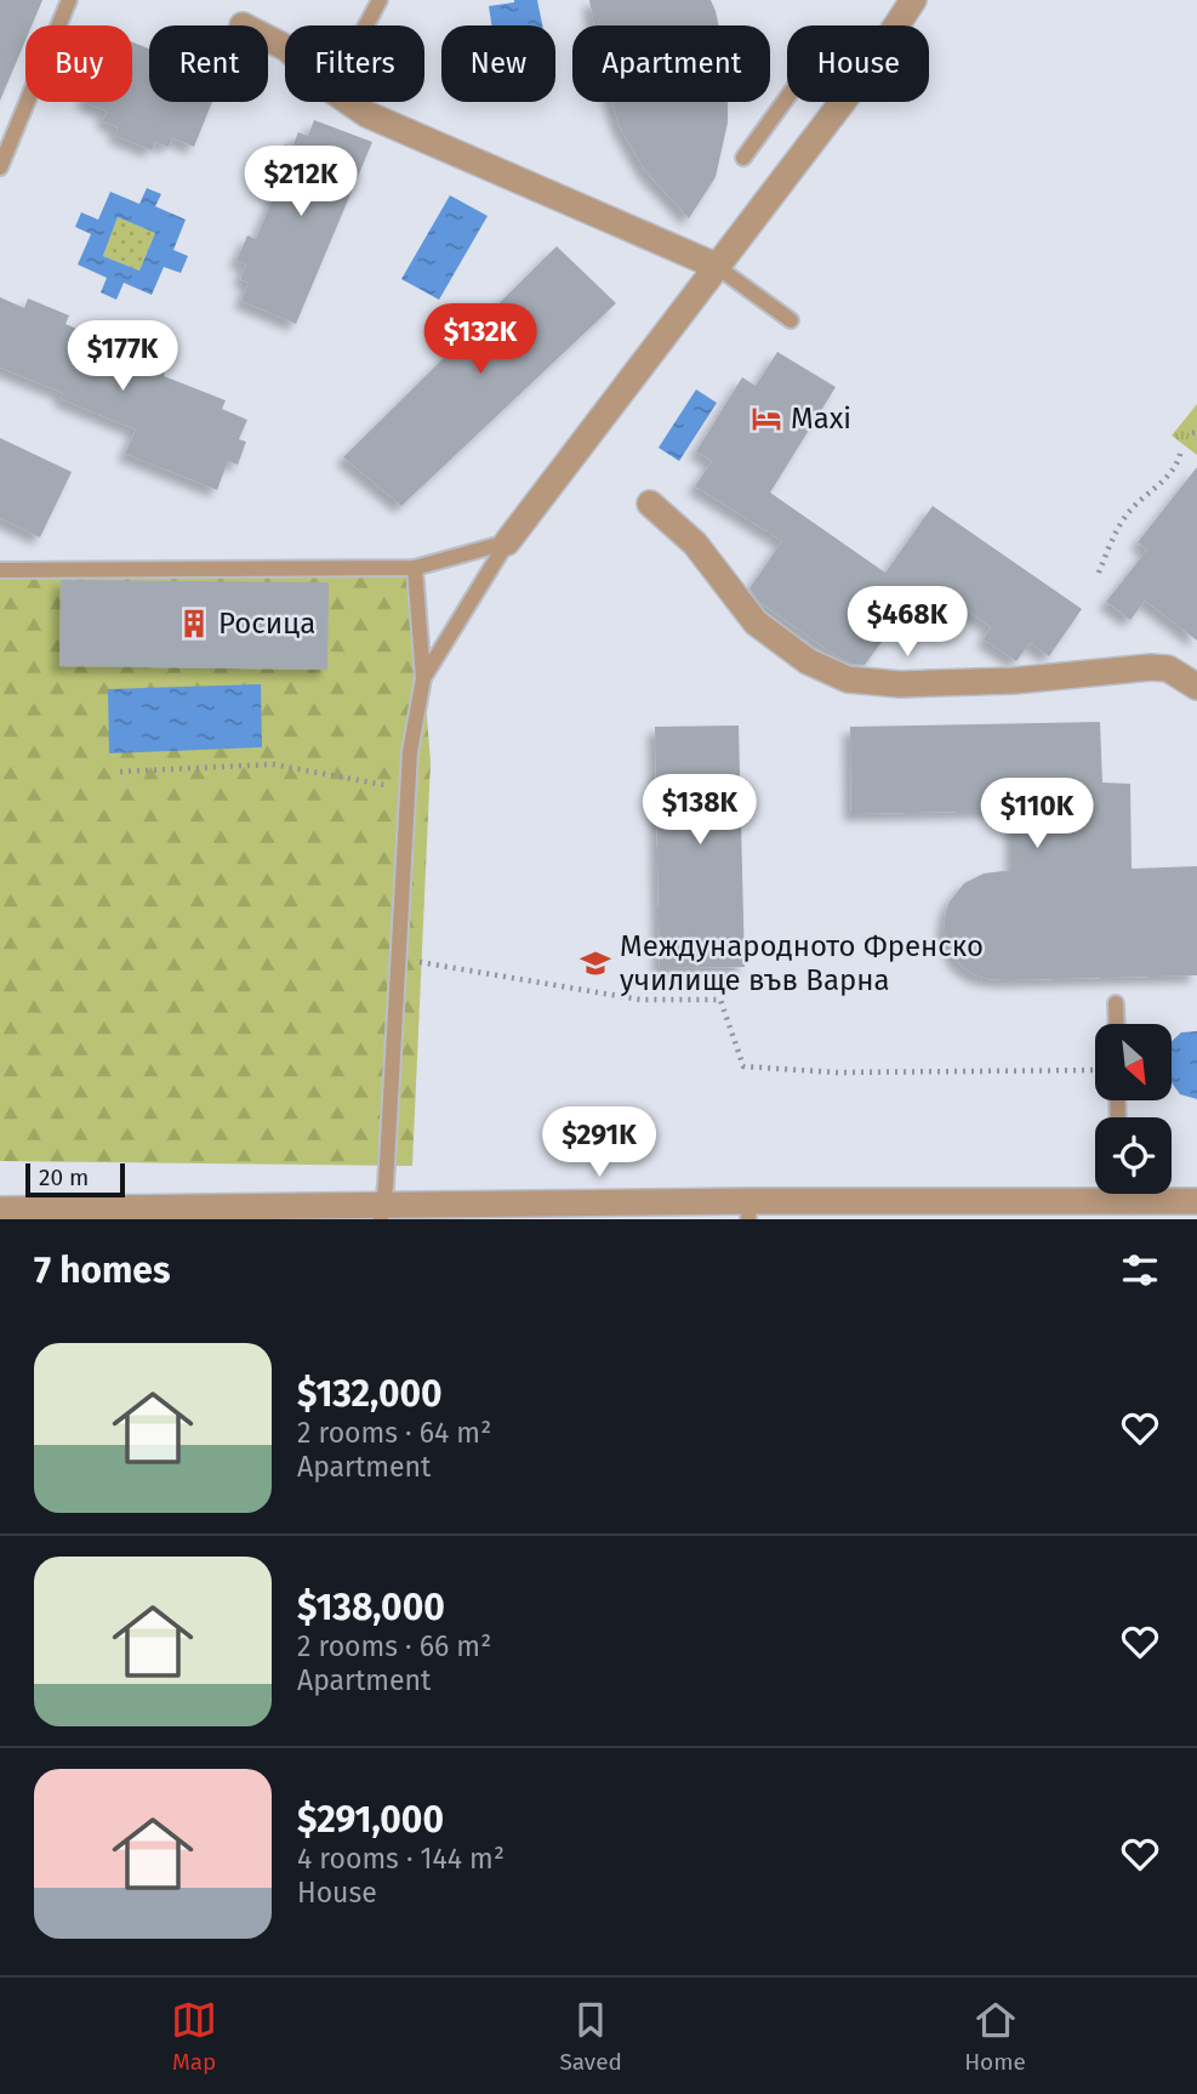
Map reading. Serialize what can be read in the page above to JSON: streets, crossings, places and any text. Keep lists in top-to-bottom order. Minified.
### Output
{"places":{"hotel":["Maxi"],"building":["Росица"],"school or university":["Международното Френско училище във Варна"]},"scale_bar":"20 m","north":"bottom right","page":{"chip":["Buy","Rent","Filters","New","Apartment","House"],"price":["$212K","$132K","$177K","$468K","$138K","$110K","$291K"],"scale":"20 m","heading":"7 homes","list":[{"name":"$132,000","note":"2 rooms · 64 m² · Apartment"},{"name":"$138,000","note":"2 rooms · 66 m² · Apartment"},{"name":"$291,000","note":"4 rooms · 144 m² · House"}],"tabs":["Map","Saved","Home"]}}
